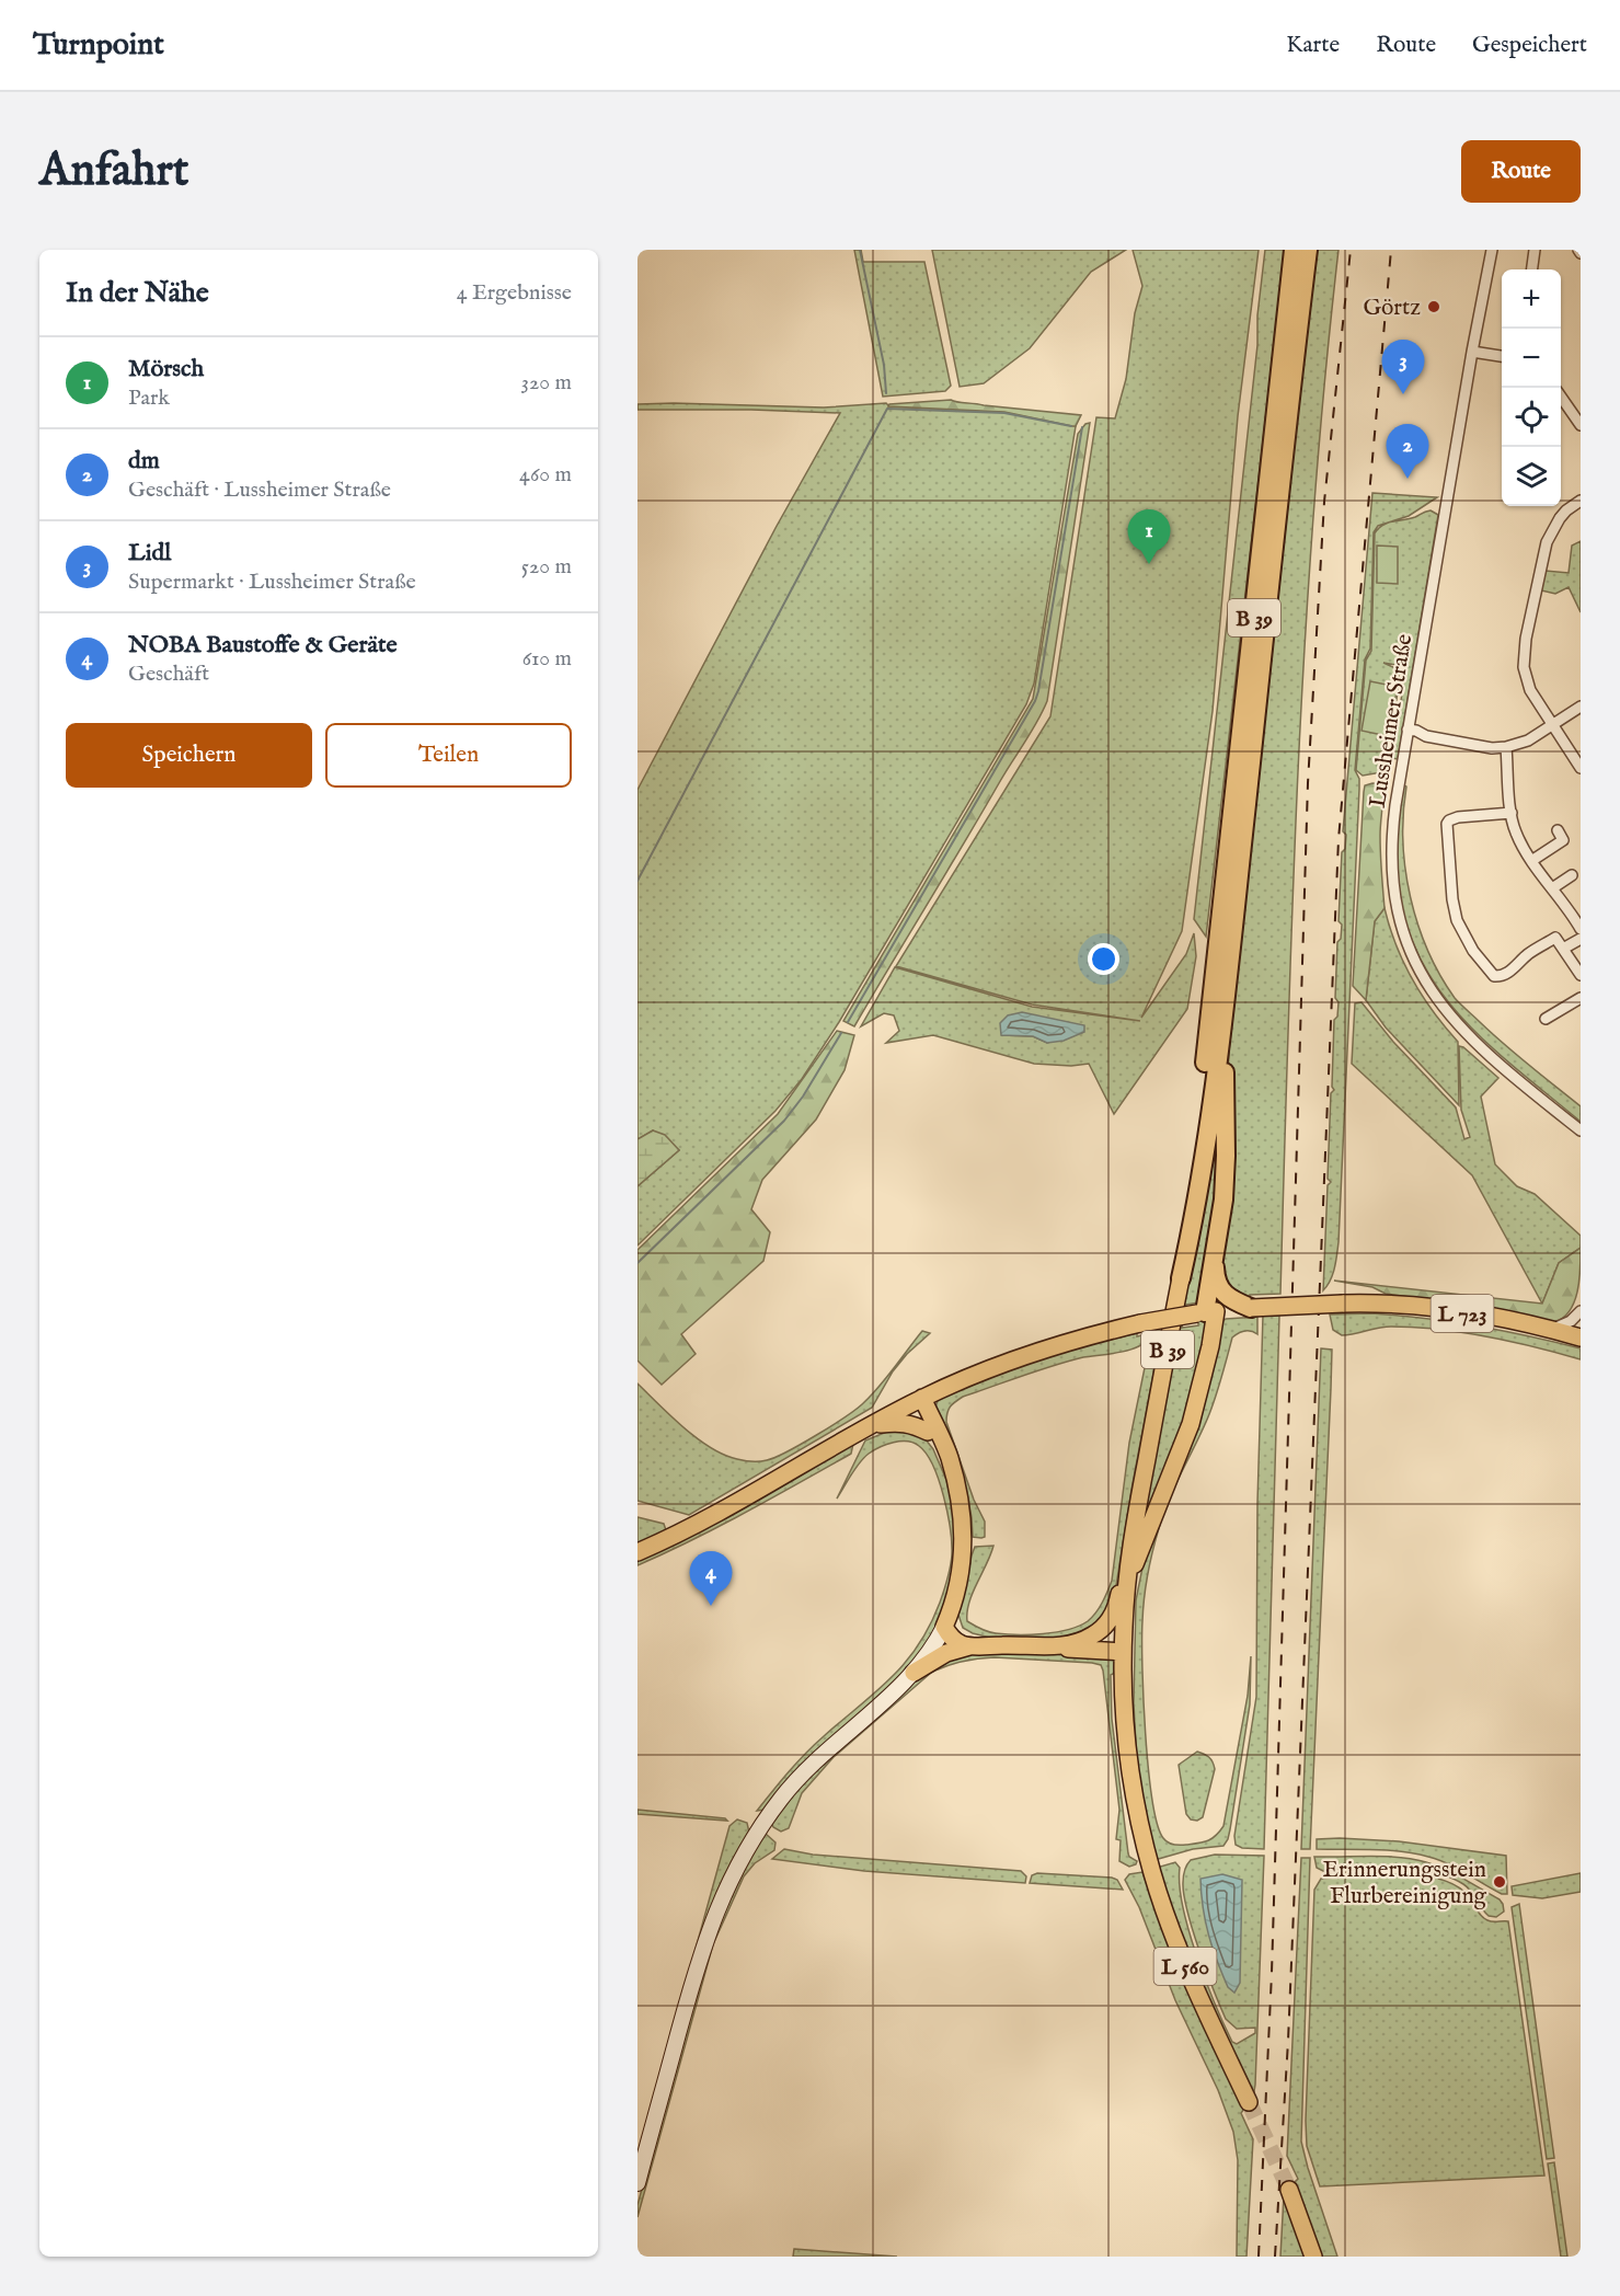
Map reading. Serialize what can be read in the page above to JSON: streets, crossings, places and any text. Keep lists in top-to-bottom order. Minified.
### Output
{"streets":{"highway":["B 39"],"main road":["L 723","L 560"],"street":["Lussheimer Straße"]},"crossings":[["B 39","L 723"],["B 39","L 560"]],"places":["Görtz","Erinnerungsstein Flurbereinigung"],"page":{"header":"Turnpoint","nav":["Karte","Route","Gespeichert"],"buttons":["Route",["Speichern","Teilen"]],"title":"Anfahrt","heading":["In der Nähe","4 Ergebnisse"],"map_buttons":["+","−"],"list":[{"mark":"1","name":"Mörsch","note":"Park","value":"320 m"},{"mark":"2","name":"dm","note":"Geschäft · Lussheimer Straße","value":"460 m"},{"mark":"3","name":"Lidl","note":"Supermarkt · Lussheimer Straße","value":"520 m"},{"mark":"4","name":"NOBA Baustoffe & Geräte","note":"Geschäft","value":"610 m"}],"pins":["3","2","1","4"]}}
